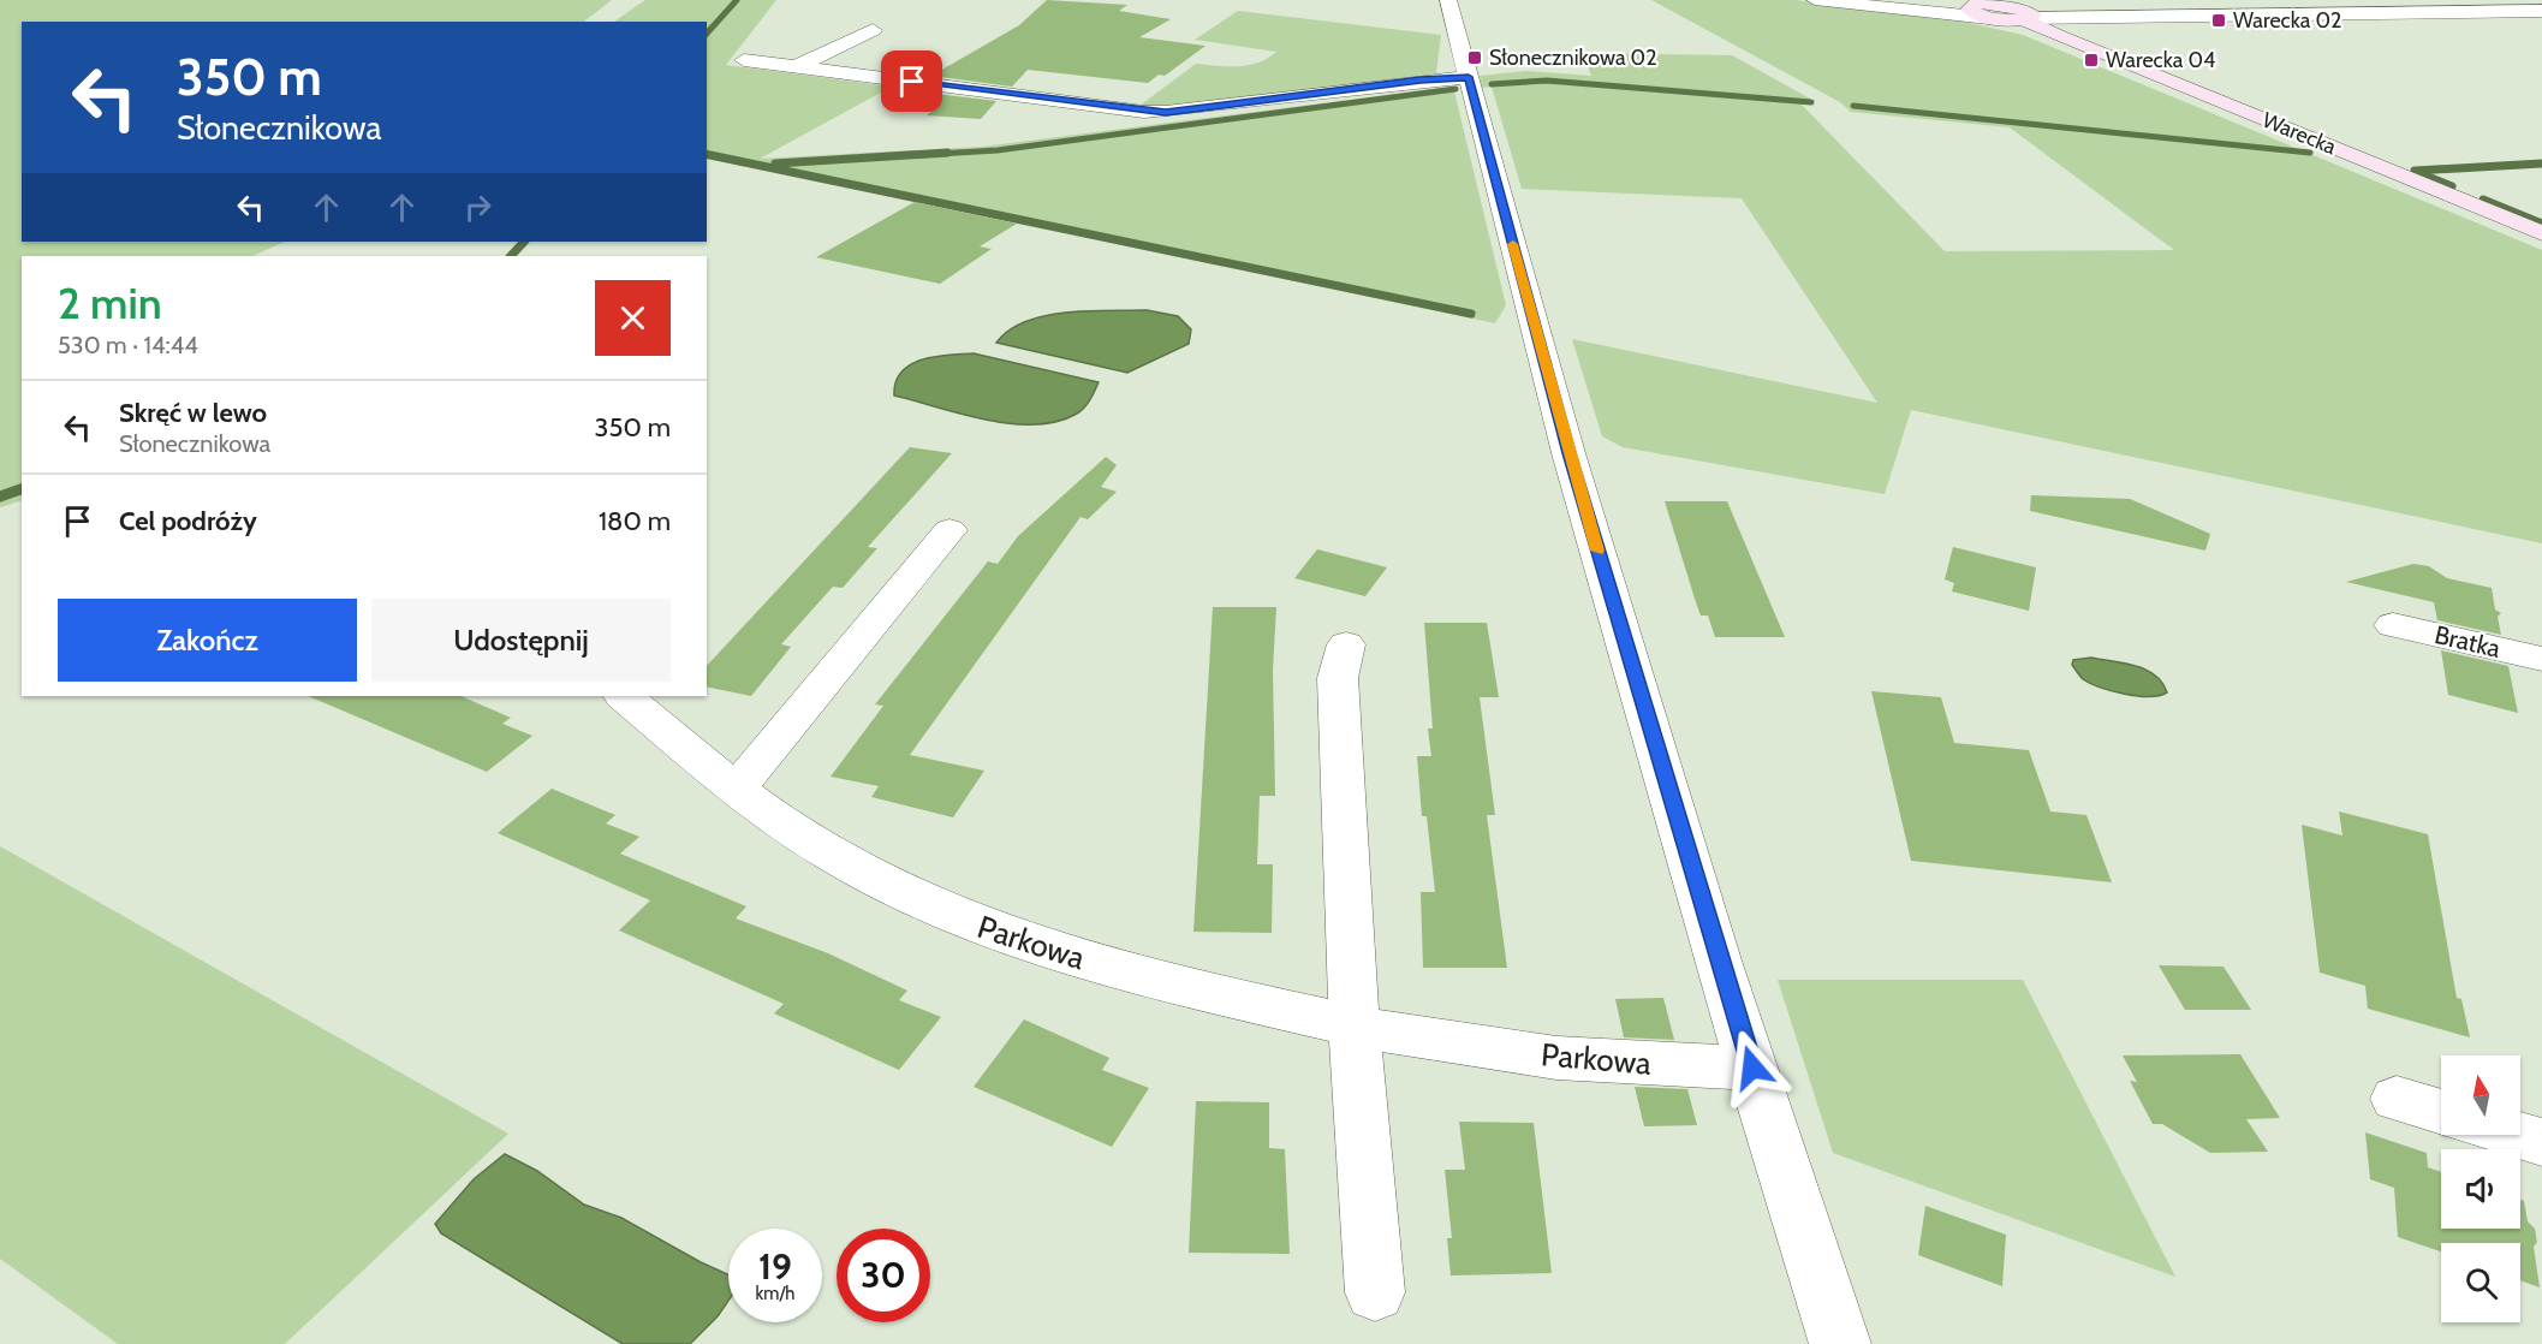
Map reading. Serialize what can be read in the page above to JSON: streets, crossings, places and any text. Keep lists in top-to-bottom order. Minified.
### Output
{"streets":{"street":["Warecka","Bratka","Parkowa"]},"places":{"transit":["Warecka 02","Słonecznikowa 02","Warecka 04"]},"north":"top","page":{"turn":["350 m","Słonecznikowa"],"heading":["2 min","530 m · 14:44"],"list":[{"name":"Skręć w lewo","note":"Słonecznikowa","value":"350 m"},{"name":"Cel podróży","value":"180 m"}],"buttons":["Zakończ","Udostępnij"],"speed":"19 km/h","limit":"30"}}
